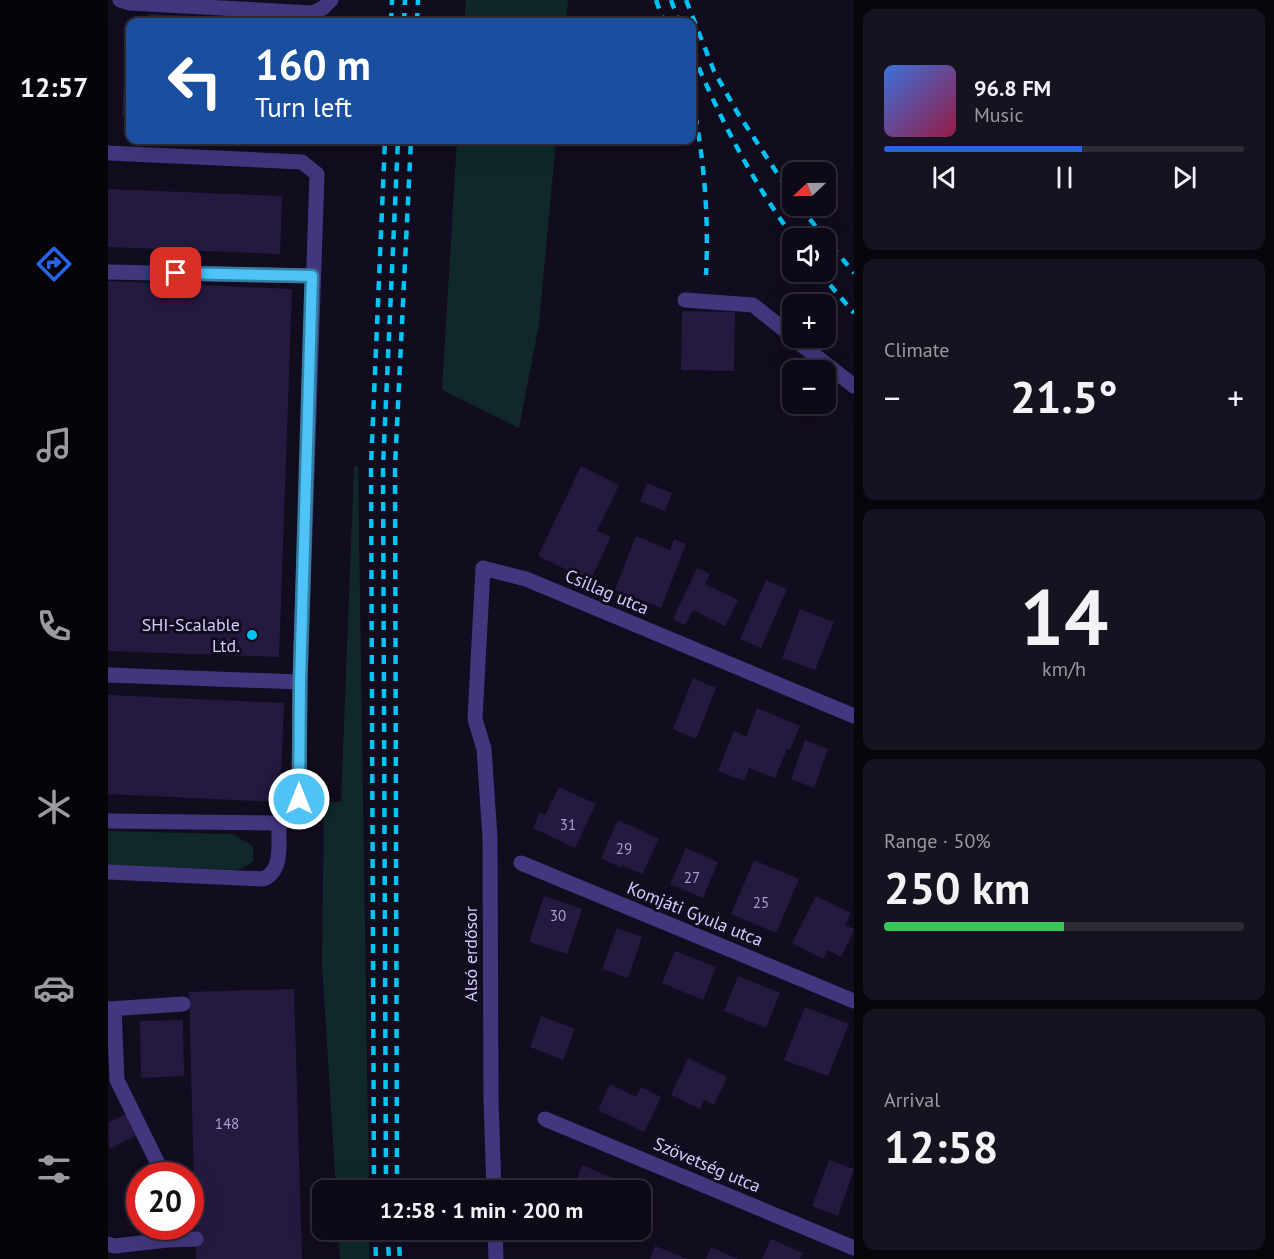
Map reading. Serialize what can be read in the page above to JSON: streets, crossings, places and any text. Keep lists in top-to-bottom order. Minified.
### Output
{"streets":{"street":["Csillag utca","Komjáti Gyula utca","Alsó erdősor","Szövetség utca"]},"crossings":[["Csillag utca","Alsó erdősor"]],"places":["SHI-Scalable Ltd."],"house_numbers":["31","29","27","25","30","148"],"north":"left","page":{"tabs":"12:57","turn":["160 m","Turn left"],"song":["96.8 FM","Music"],"map_buttons":["+","−"],"tile":["Climate",["14","km/h"],["Range · 50%","250 km"],["Arrival","12:58"]],"heat":["−","21.5°","+"],"limit":"20","trip":"12:58 · 1 min · 200 m"}}
